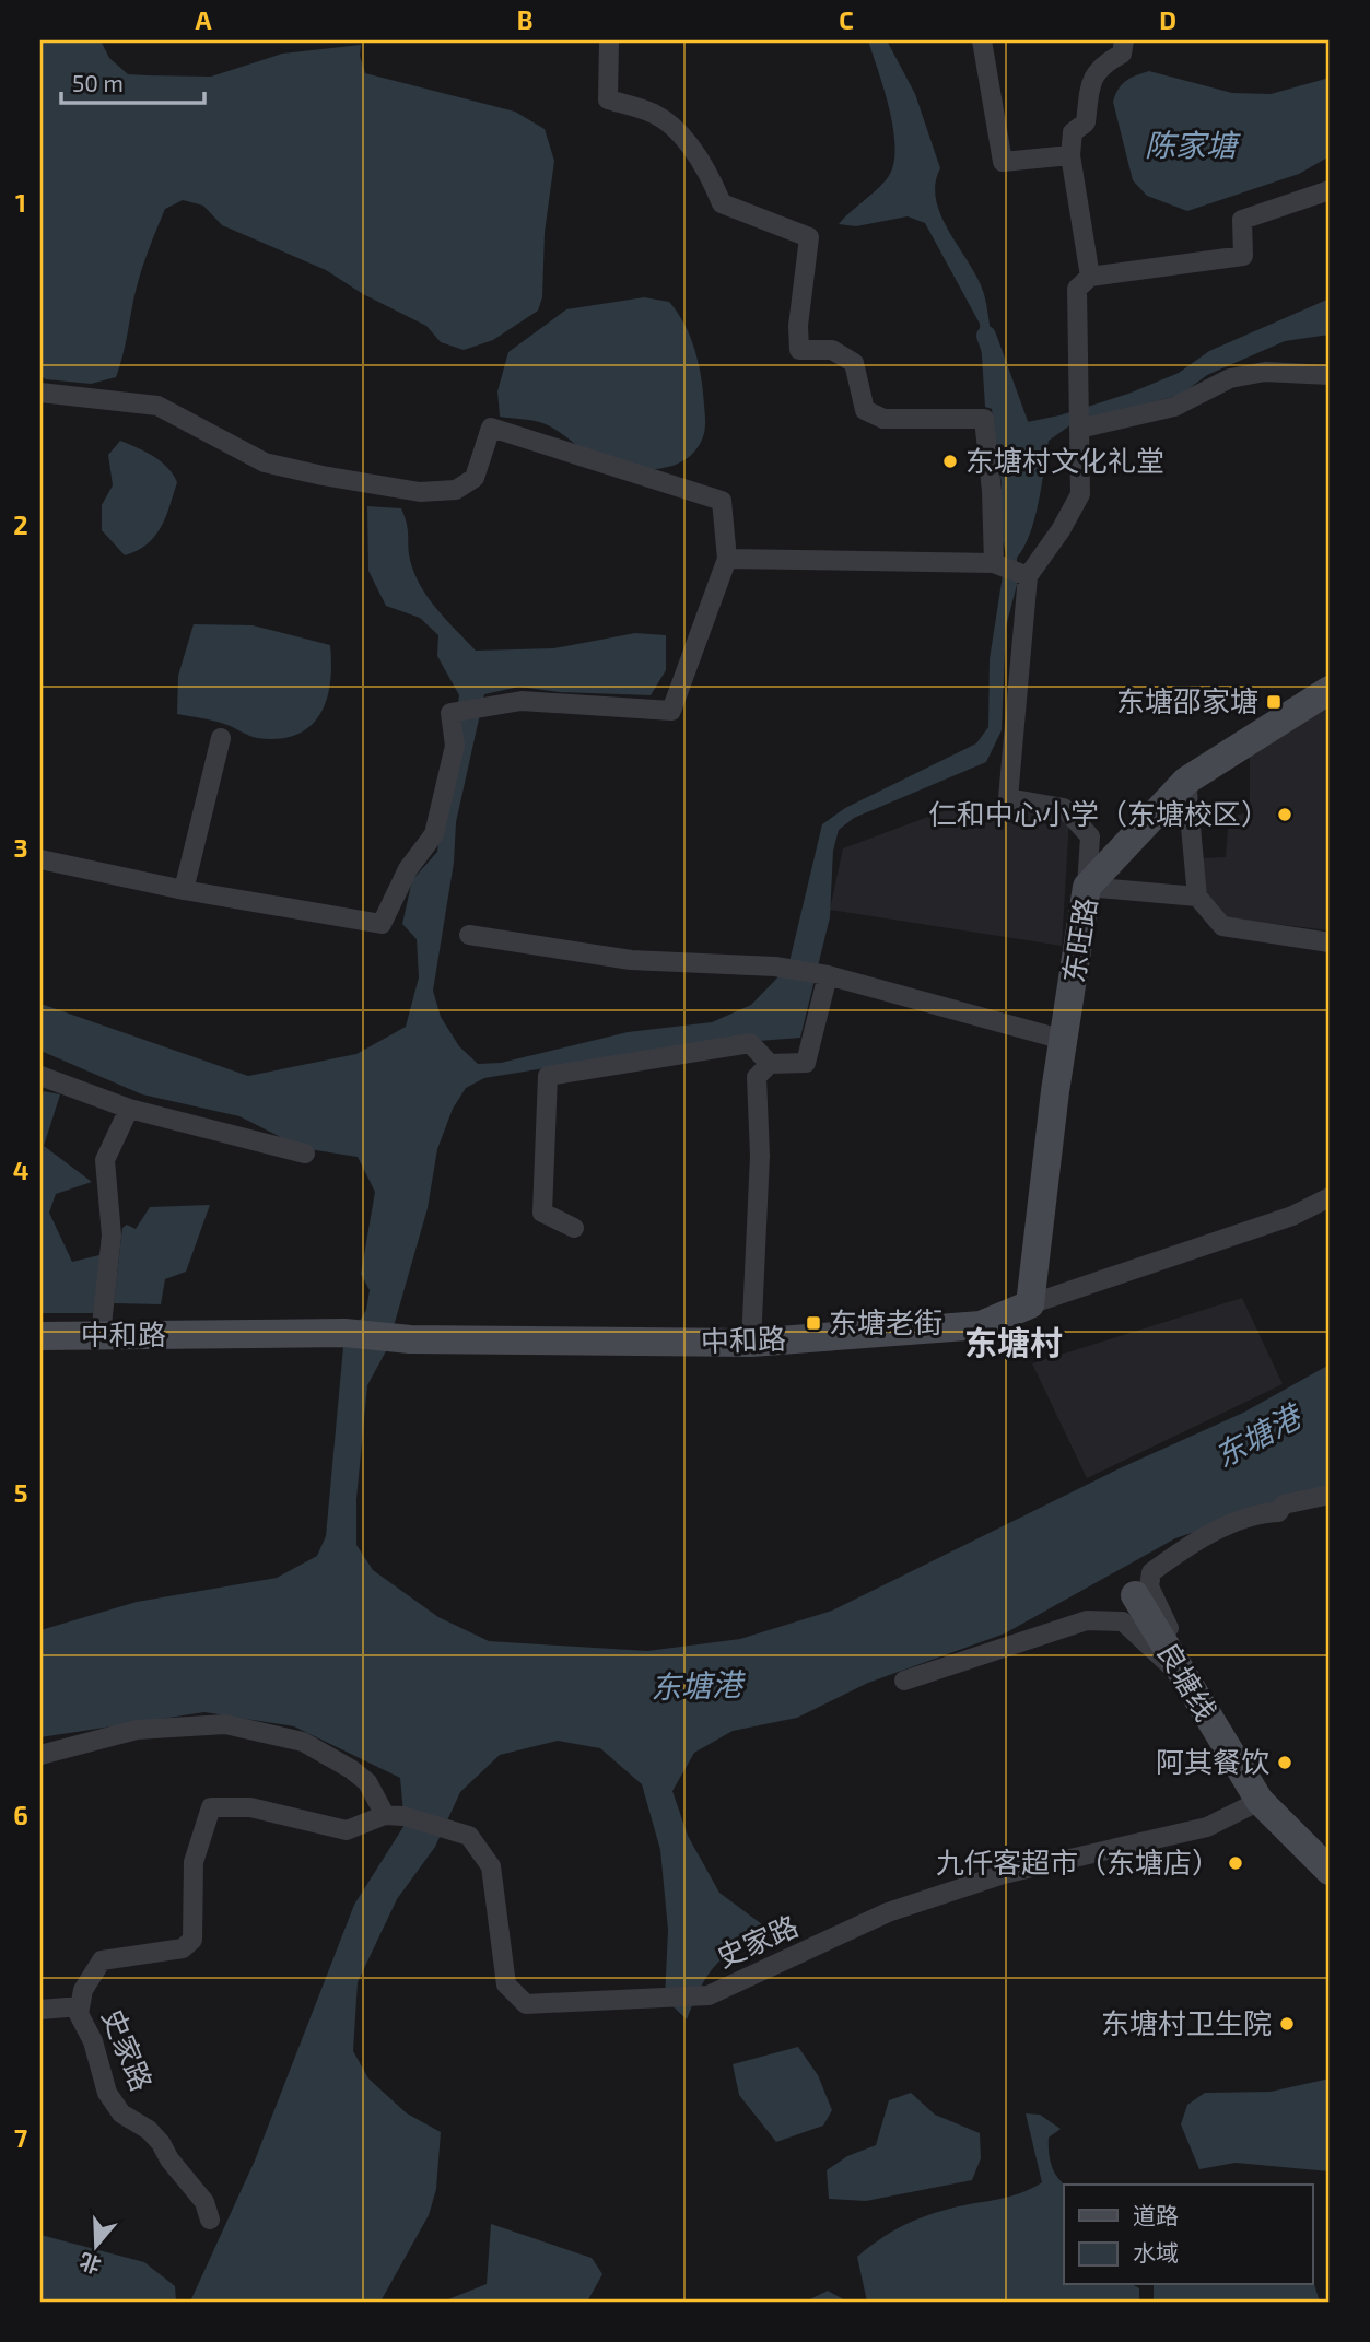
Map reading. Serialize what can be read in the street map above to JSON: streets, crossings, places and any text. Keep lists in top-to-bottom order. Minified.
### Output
{"streets":{"street":["东旺路","中和路","良塘线","史家路"]},"crossings":[["东旺路","中和路"],["良塘线","史家路"]],"districts":["东塘村"],"water":["陈家塘","东塘港"],"places":{"other":["东塘村文化礼堂","仁和中心小学（东塘校区）","阿其餐饮","九仟客超市（东塘店）","东塘村卫生院"],"transit":["东塘邵家塘","东塘老街"]},"legend":["道路","水域"],"scale_bar":"50 m","north":"bottom","grid":{"columns":["A","B","C","D"],"rows":["1","2","3","4","5","6","7"]}}
